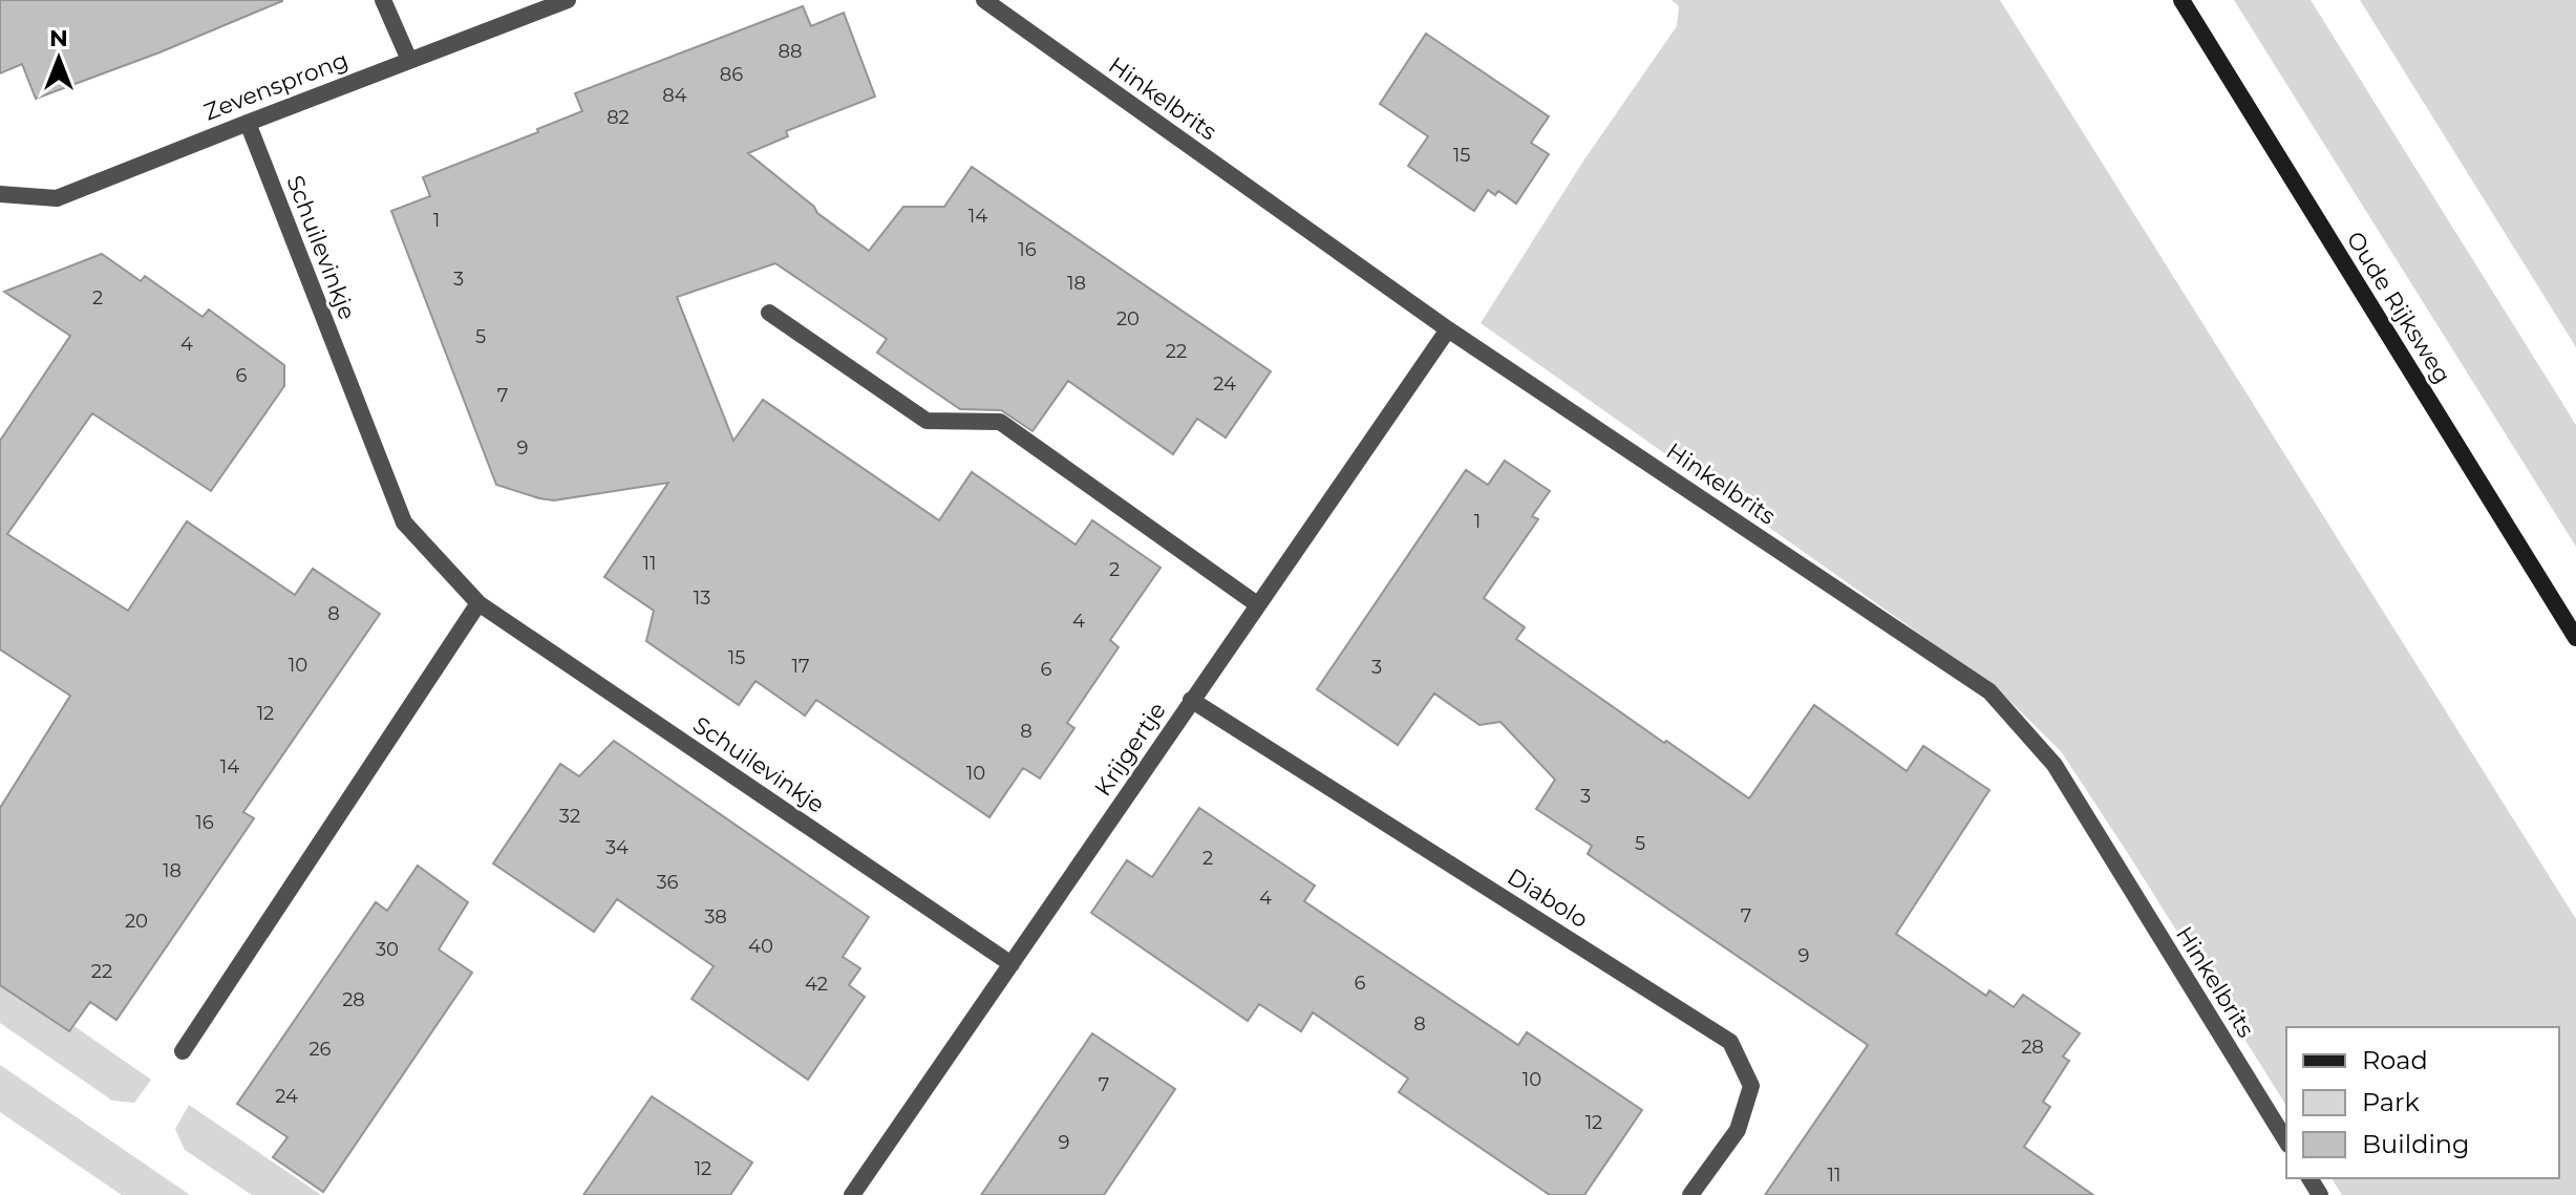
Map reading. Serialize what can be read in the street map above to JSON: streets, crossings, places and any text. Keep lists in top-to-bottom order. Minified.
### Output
{"streets":{"main road":["Oude Rijksweg"],"street":["Zevensprong","Hinkelbrits","Schuilevinkje","Krijgertje","Diabolo"]},"crossings":[["Zevensprong","Schuilevinkje"],["Hinkelbrits","Krijgertje"],["Schuilevinkje","Krijgertje"],["Krijgertje","Diabolo"]],"house_numbers":["88","86","84","82","15","14","1","16","3","18","2","20","5","4","22","6","24","7","9","1","11","2","13","8","4","15","10","17","3","6","12","8","14","10","3","32","16","5","34","2","18","36","4","7","38","20","40","30","9","22","6","42","28","8","28","26","10","7","24","12","9","12","11"],"legend":["Road","Park","Building"],"north":"top"}
